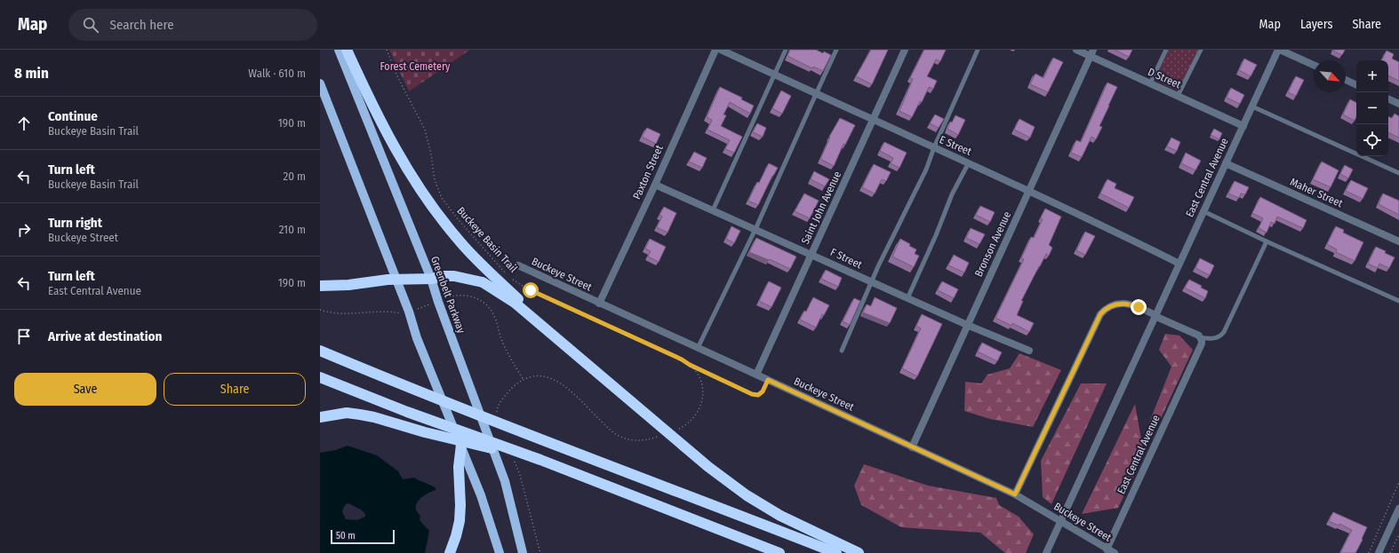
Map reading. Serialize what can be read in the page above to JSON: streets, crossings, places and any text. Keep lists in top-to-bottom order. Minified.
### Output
{"streets":{"main road":["Greenbelt Parkway"],"street":["D Street","E Street","Paxton Street","East Central Avenue","Maher Street","Saint John Avenue","Bronson Avenue","F Street","Buckeye Street"],"path":["Buckeye Basin Trail"]},"crossings":[["D Street","East Central Avenue"],["D Street","Bronson Avenue"],["E Street","East Central Avenue"],["E Street","Saint John Avenue"],["E Street","Bronson Avenue"],["Paxton Street","F Street"],["Paxton Street","Buckeye Street"],["East Central Avenue","Maher Street"],["East Central Avenue","Buckeye Street"],["Saint John Avenue","F Street"],["Saint John Avenue","Buckeye Street"],["Buckeye Basin Trail","Buckeye Street"],["Bronson Avenue","F Street"],["Bronson Avenue","Buckeye Street"]],"parks":["Forest Cemetery"],"scale_bar":"50 m","north":"bottom right","page":{"header":"Map","search":"Search here","nav":["Map","Layers","Share"],"heading":["8 min","Walk · 610 m"],"map_buttons":["+","−"],"list":[["Continue","Buckeye Basin Trail","190 m"],["Turn left","Buckeye Basin Trail","20 m"],["Turn right","Buckeye Street","210 m"],["Turn left","East Central Avenue","190 m"],"Arrive at destination"],"buttons":["Save","Share"],"scale":"50 m"}}
